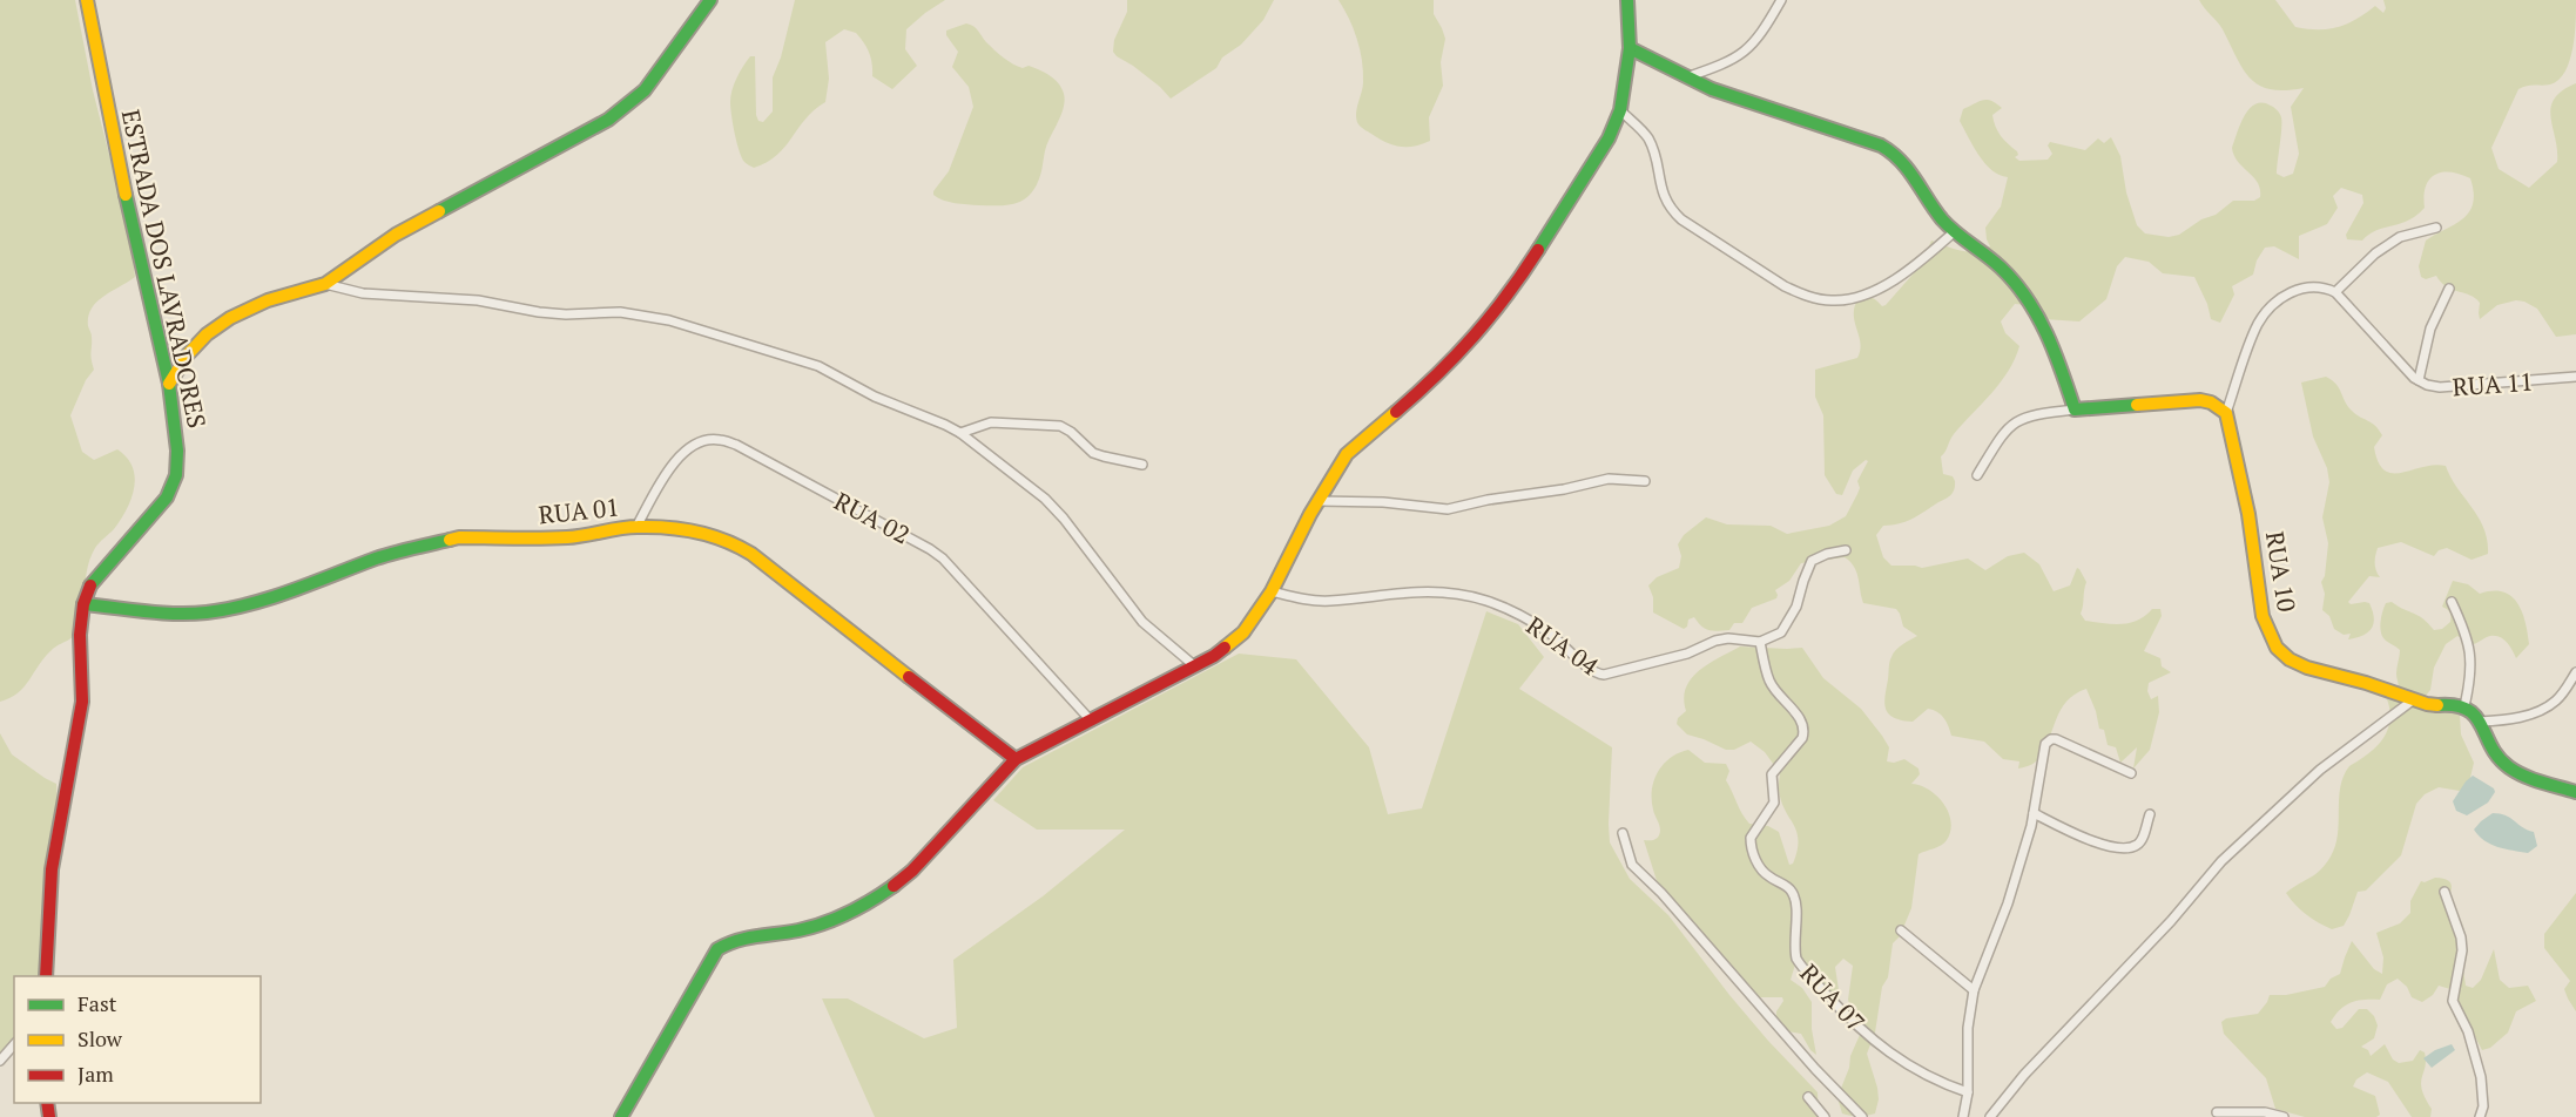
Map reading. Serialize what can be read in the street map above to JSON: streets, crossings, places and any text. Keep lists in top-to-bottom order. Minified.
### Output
{"streets":{"street":["ESTRADA DOS LAVRADORES","RUA 11","RUA 01","RUA 02","RUA 10","RUA 04","RUA 07"]},"crossings":[["ESTRADA DOS LAVRADORES","RUA 01"],["RUA 11","RUA 10"],["RUA 01","RUA 02"],["RUA 04","RUA 07"]],"legend":["Fast","Slow","Jam"]}
